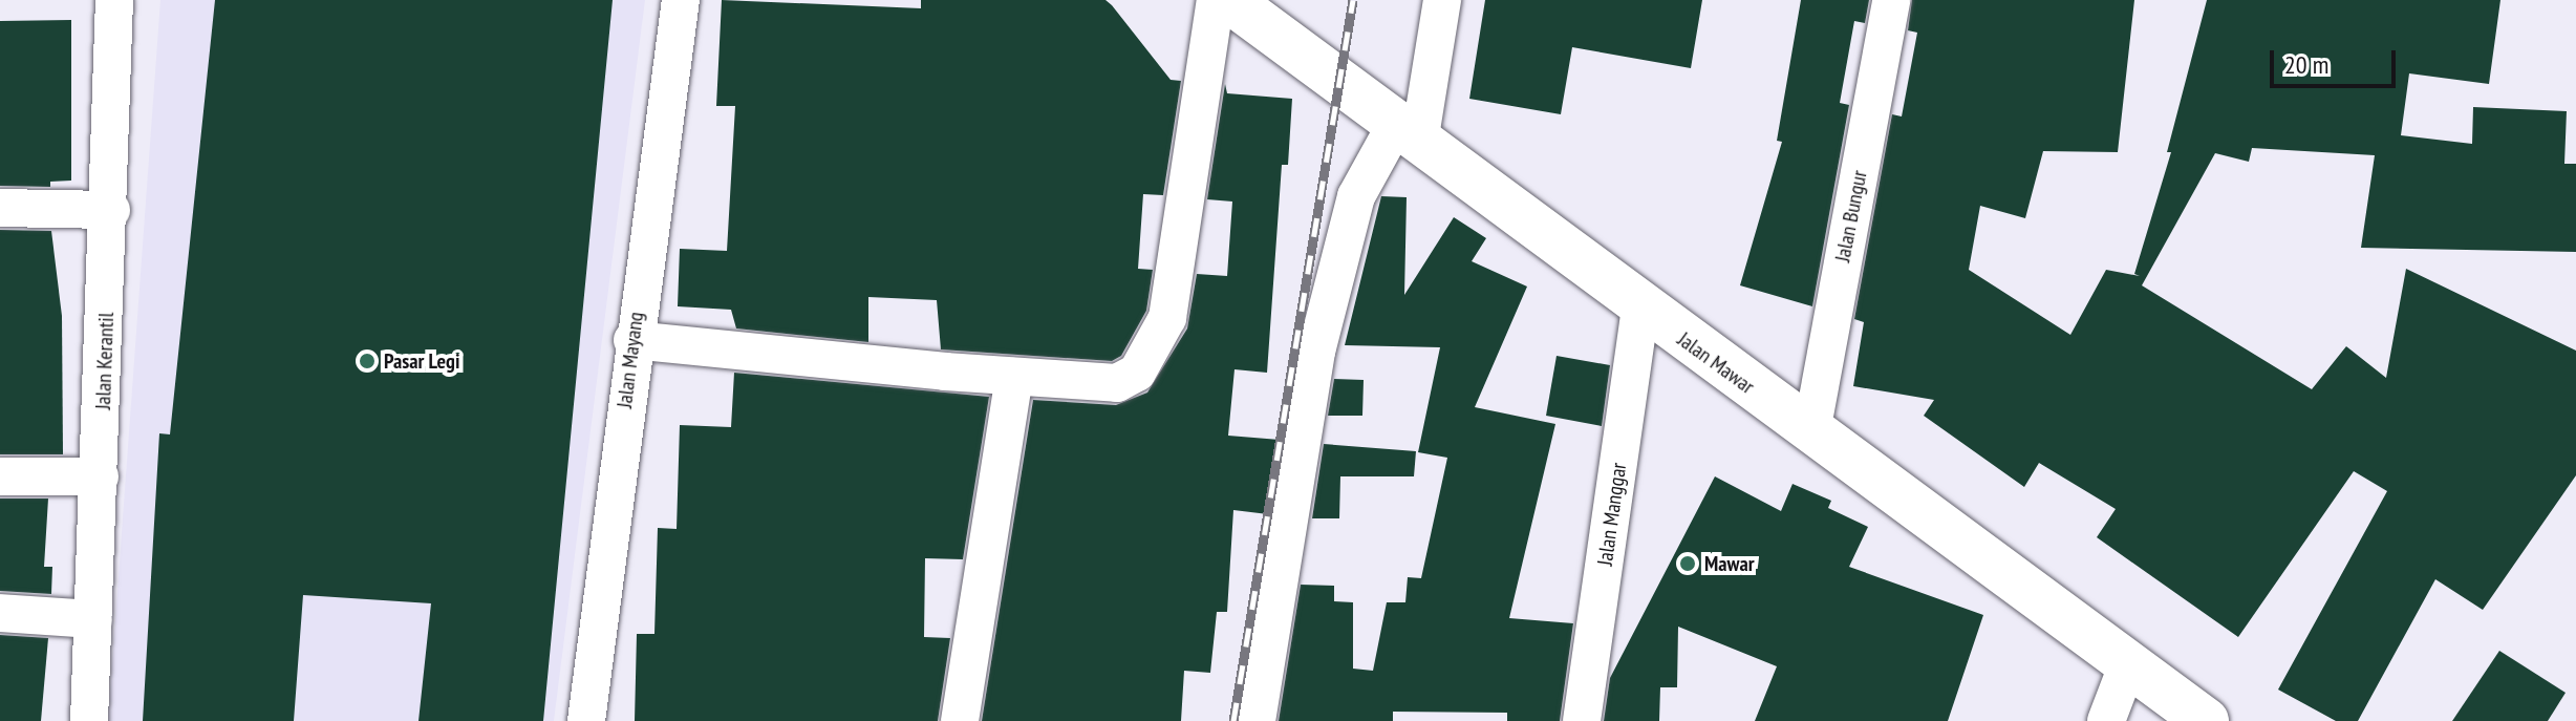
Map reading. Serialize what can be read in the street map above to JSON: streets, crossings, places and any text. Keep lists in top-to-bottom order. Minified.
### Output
{"streets":{"main road":["Jalan Mawar"],"street":["Jalan Bungur","Jalan Mayang","Jalan Kerantil","Jalan Manggar"]},"crossings":[["Jalan Bungur","Jalan Mawar"],["Jalan Mawar","Jalan Manggar"]],"places":["Pasar Legi","Mawar"],"scale_bar":"20 m"}
